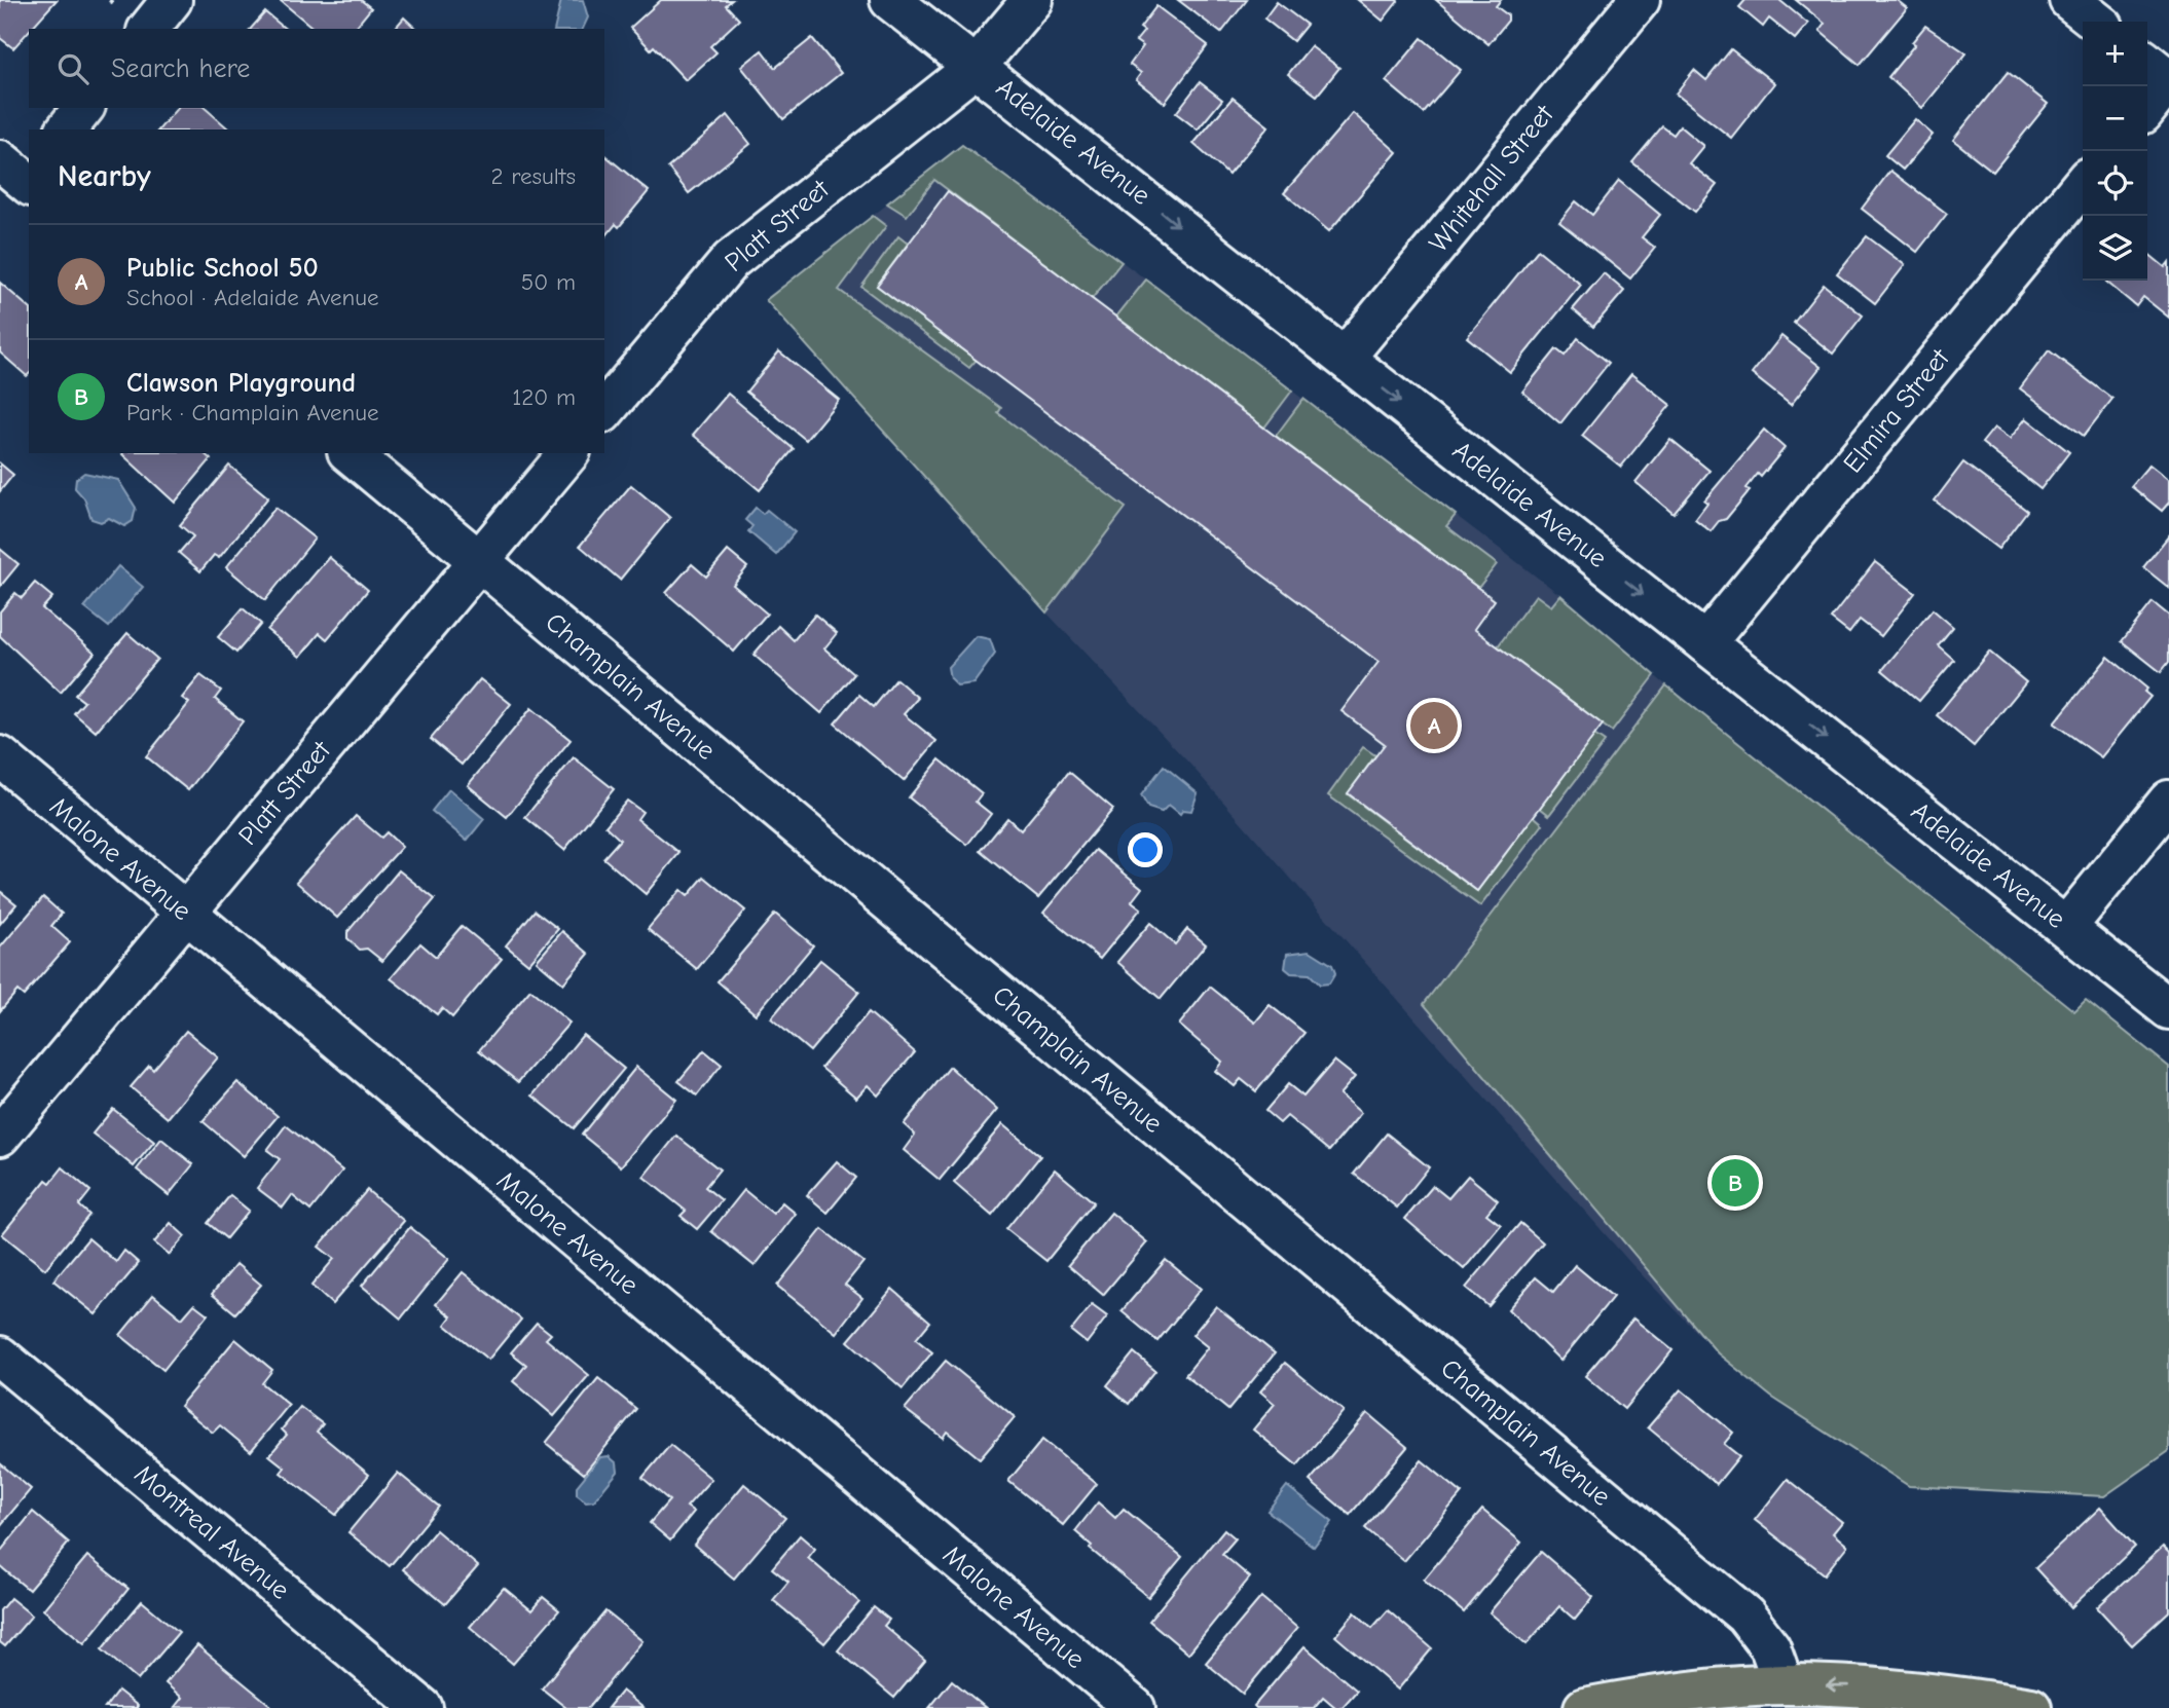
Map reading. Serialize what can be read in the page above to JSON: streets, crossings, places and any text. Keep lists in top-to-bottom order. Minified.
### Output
{"streets":{"street":["Adelaide Avenue","Whitehall Street","Platt Street","Elmira Street","Champlain Avenue","Malone Avenue","Montreal Avenue"]},"crossings":[["Adelaide Avenue","Whitehall Street"],["Adelaide Avenue","Platt Street"],["Adelaide Avenue","Elmira Street"],["Platt Street","Champlain Avenue"],["Platt Street","Malone Avenue"]],"one_way":["Adelaide Avenue"],"page":{"map_buttons":["+","−"],"search":"Search here","heading":["Nearby","2 results"],"list":[{"mark":"A","name":"Public School 50","note":"School · Adelaide Avenue","value":"50 m"},{"mark":"B","name":"Clawson Playground","note":"Park · Champlain Avenue","value":"120 m"}],"pins":["A","B"]}}
